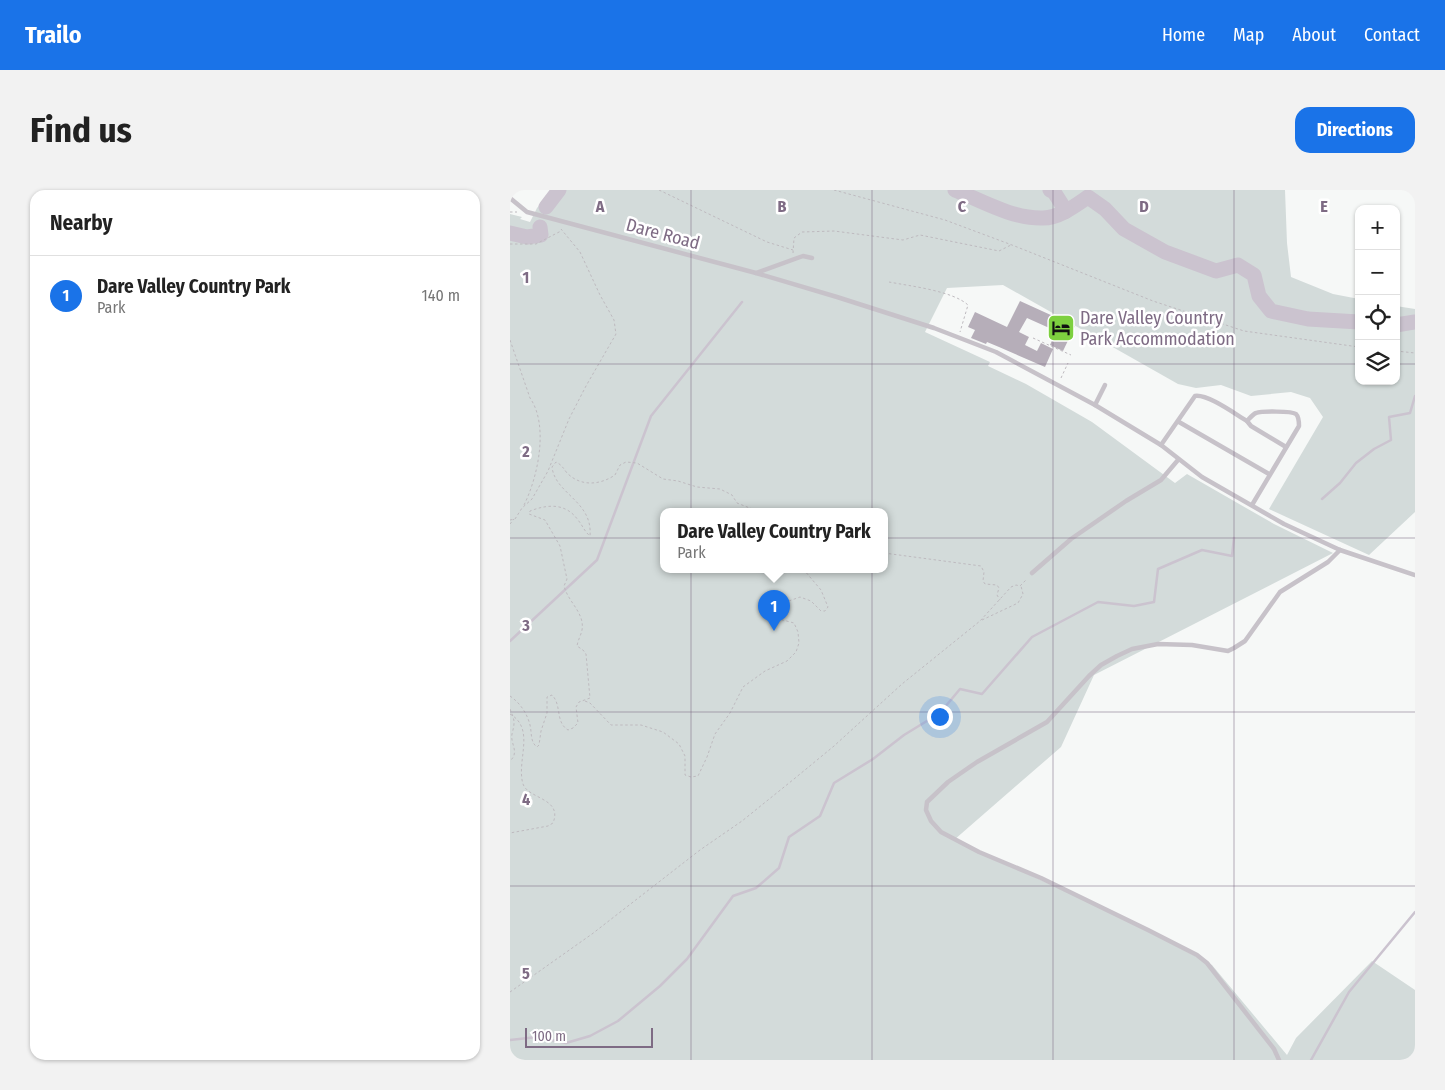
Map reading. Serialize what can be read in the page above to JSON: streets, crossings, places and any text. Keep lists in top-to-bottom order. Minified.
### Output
{"streets":{"lane":["Dare Road"]},"places":{"hotel":["Dare Valley Country Park Accommodation"]},"scale_bar":"100 m","page":{"header":"Trailo","nav":["Home","Map","About","Contact"],"buttons":"Directions","title":"Find us","heading":"Nearby","map_buttons":["+","−"],"list":[{"mark":"1","name":"Dare Valley Country Park","note":"Park","value":"140 m"}],"popup":["Dare Valley Country Park","Park"],"pins":"1","scale":"100 m"},"grid":{"columns":["A","B","C","D","E"],"rows":["1","2","3","4","5"]}}
